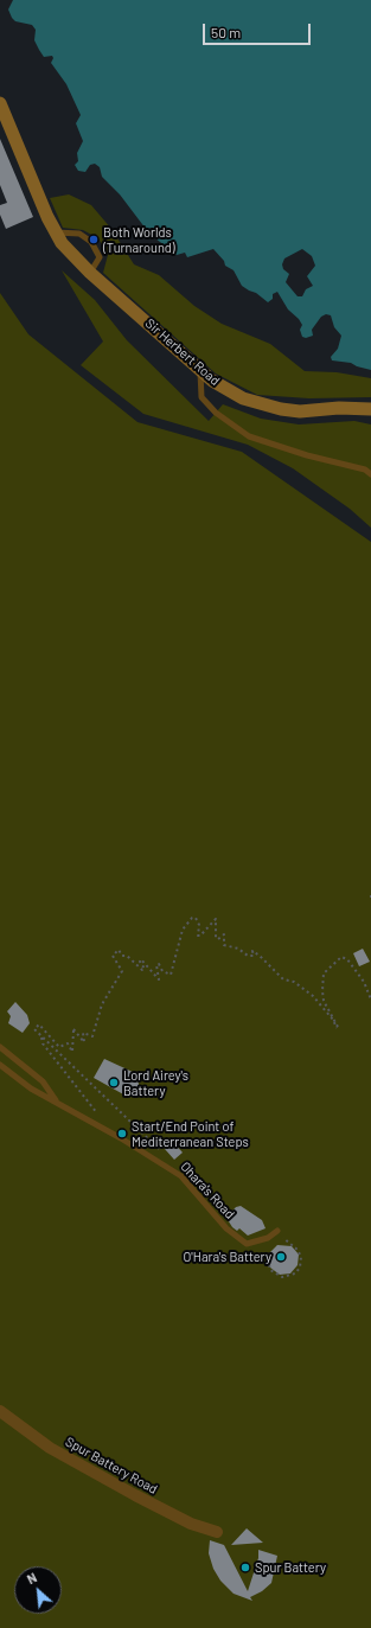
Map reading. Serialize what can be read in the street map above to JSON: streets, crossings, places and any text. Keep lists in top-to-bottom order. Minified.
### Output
{"streets":{"main road":["Sir Herbert Road"],"street":["Spur Battery Road"],"lane":["Ohara's Road"]},"places":["Both Worlds (Turnaround)","Lord Airey's Battery","Start/End Point of Mediterranean Steps","O'Hara's Battery","Spur Battery"],"scale_bar":"50 m","north":"top left"}
